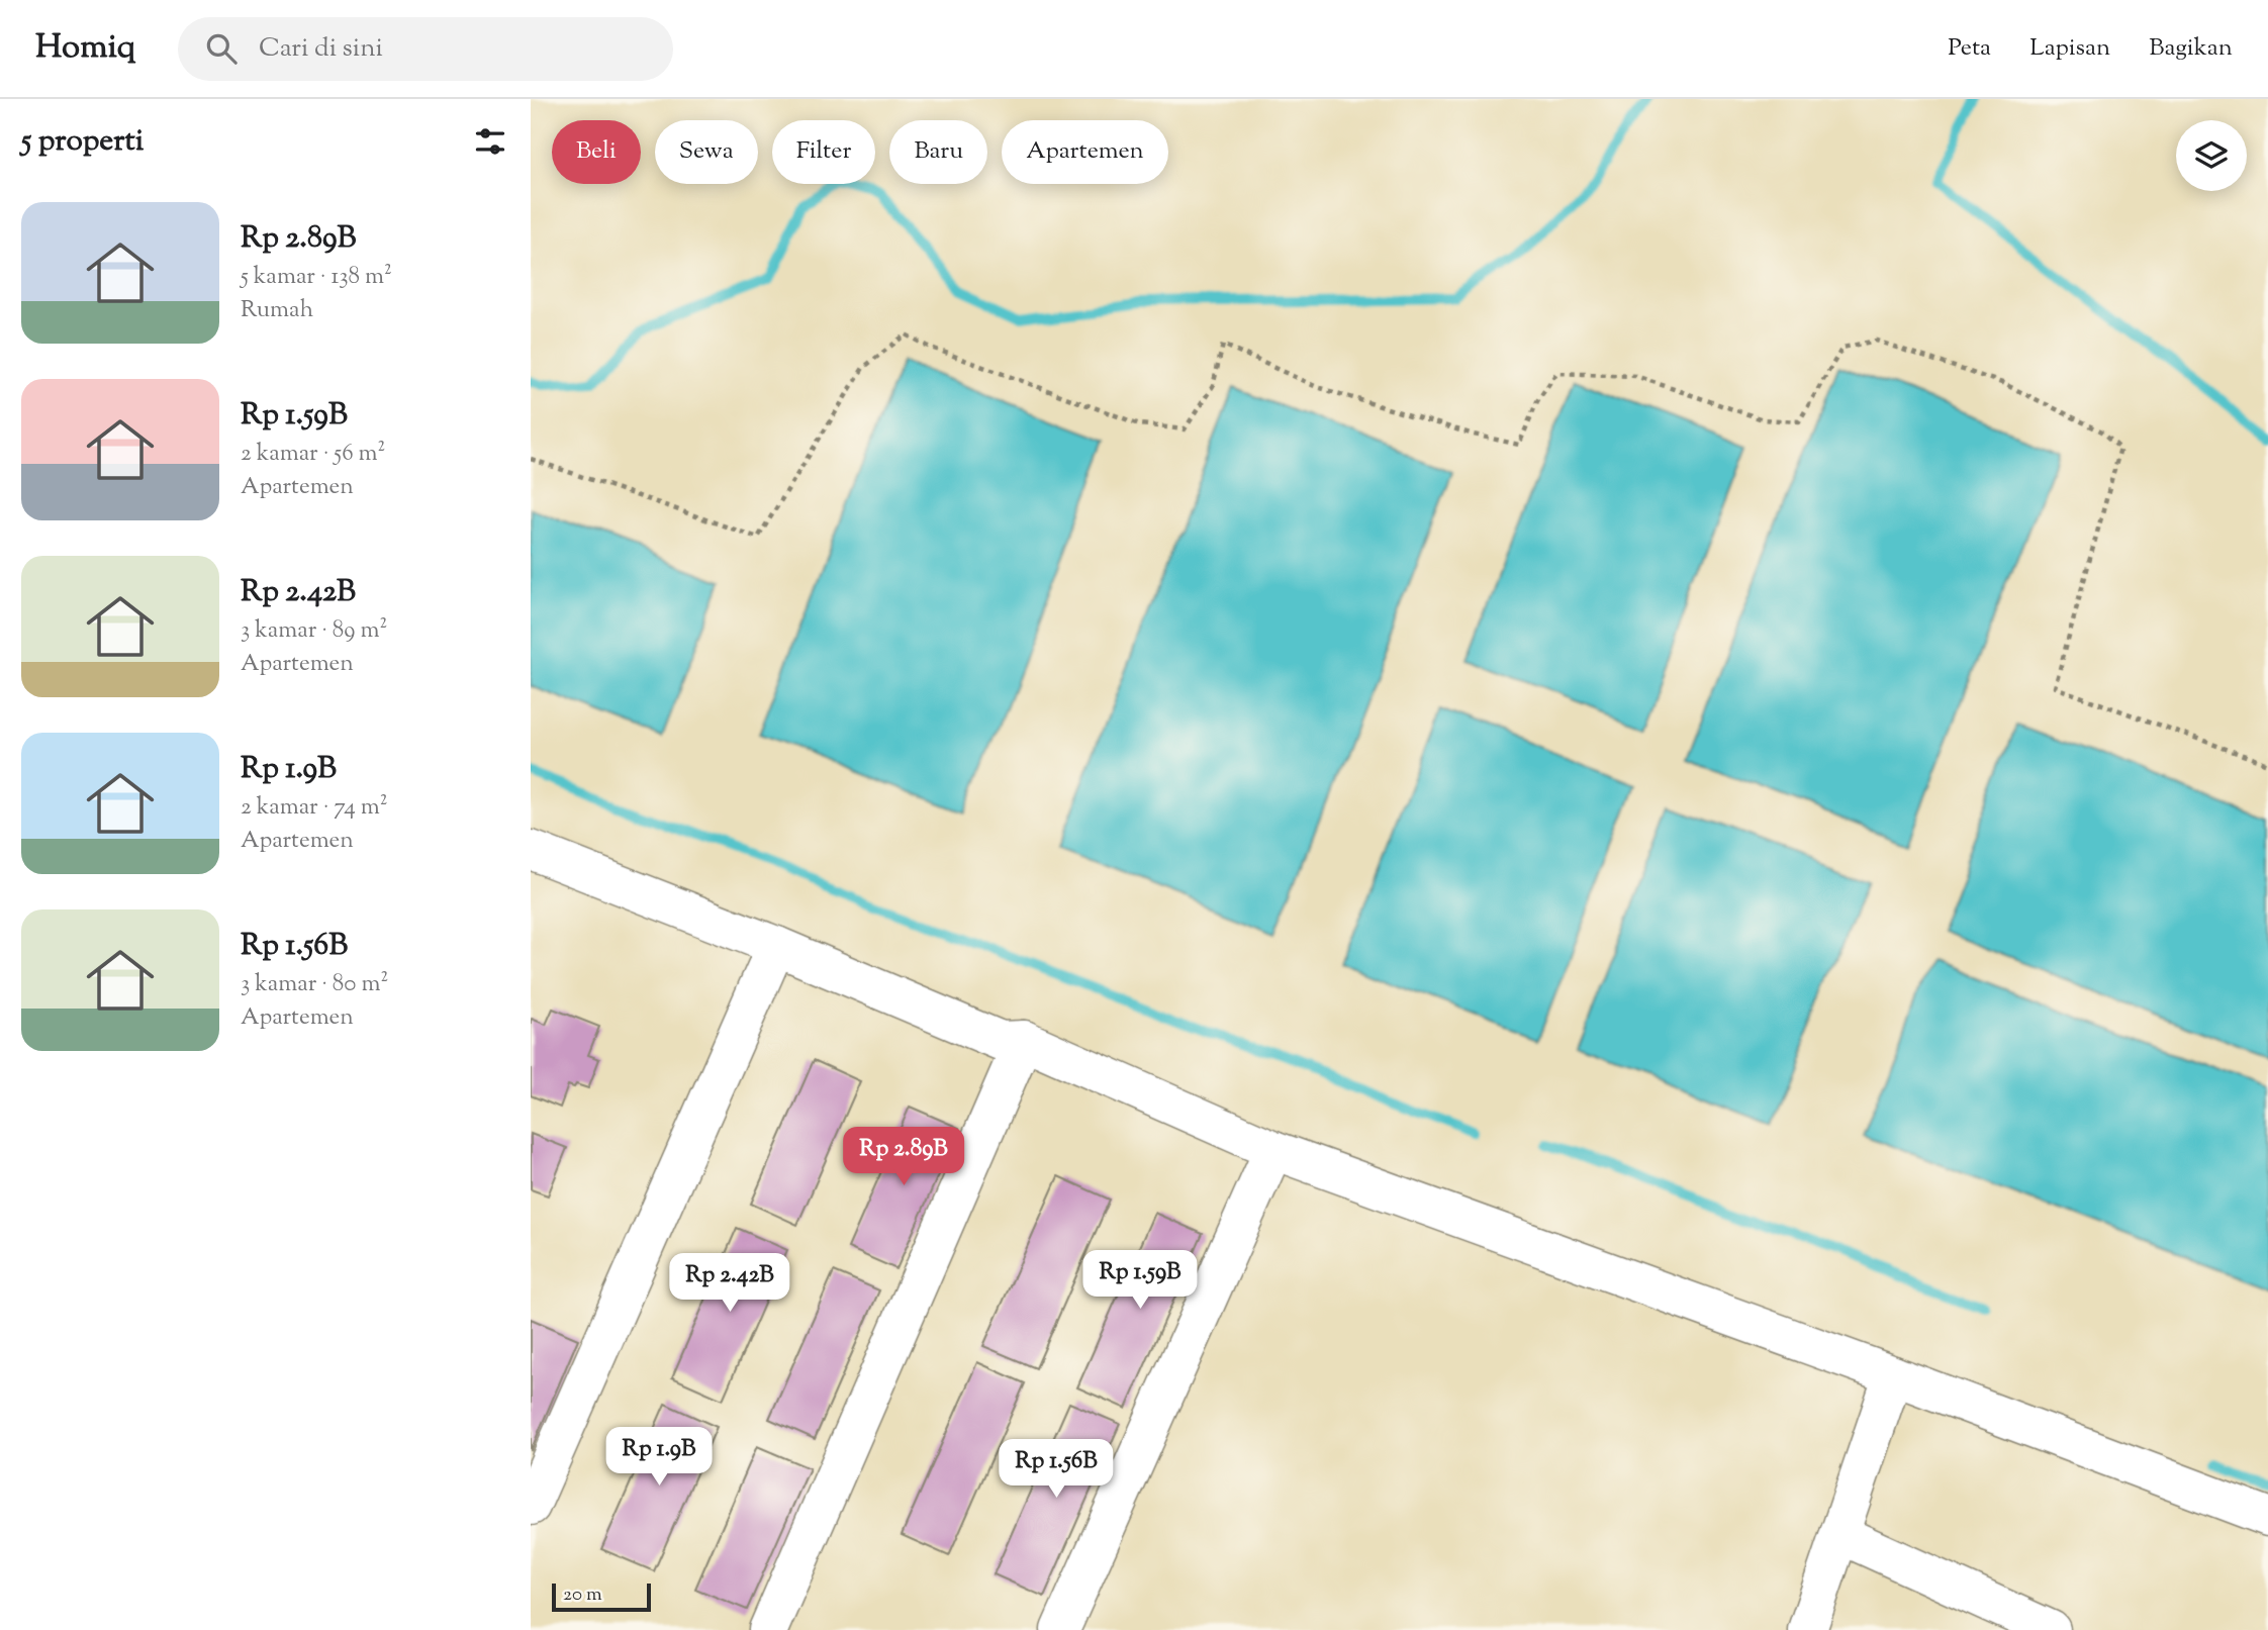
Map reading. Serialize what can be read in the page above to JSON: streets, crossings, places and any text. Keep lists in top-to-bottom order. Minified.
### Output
{"scale_bar":"20 m","page":{"header":"Homiq","search":"Cari di sini","nav":["Peta","Lapisan","Bagikan"],"heading":"5 properti","chip":["Beli","Sewa","Filter","Baru","Apartemen"],"list":[{"name":"Rp 2.89B","note":"5 kamar · 138 m² · Rumah"},{"name":"Rp 1.59B","note":"2 kamar · 56 m² · Apartemen"},{"name":"Rp 2.42B","note":"3 kamar · 89 m² · Apartemen"},{"name":"Rp 1.9B","note":"2 kamar · 74 m² · Apartemen"},{"name":"Rp 1.56B","note":"3 kamar · 80 m² · Apartemen"}],"price":["Rp 2.89B","Rp 1.59B","Rp 2.42B","Rp 1.9B","Rp 1.56B"],"scale":"20 m"}}
